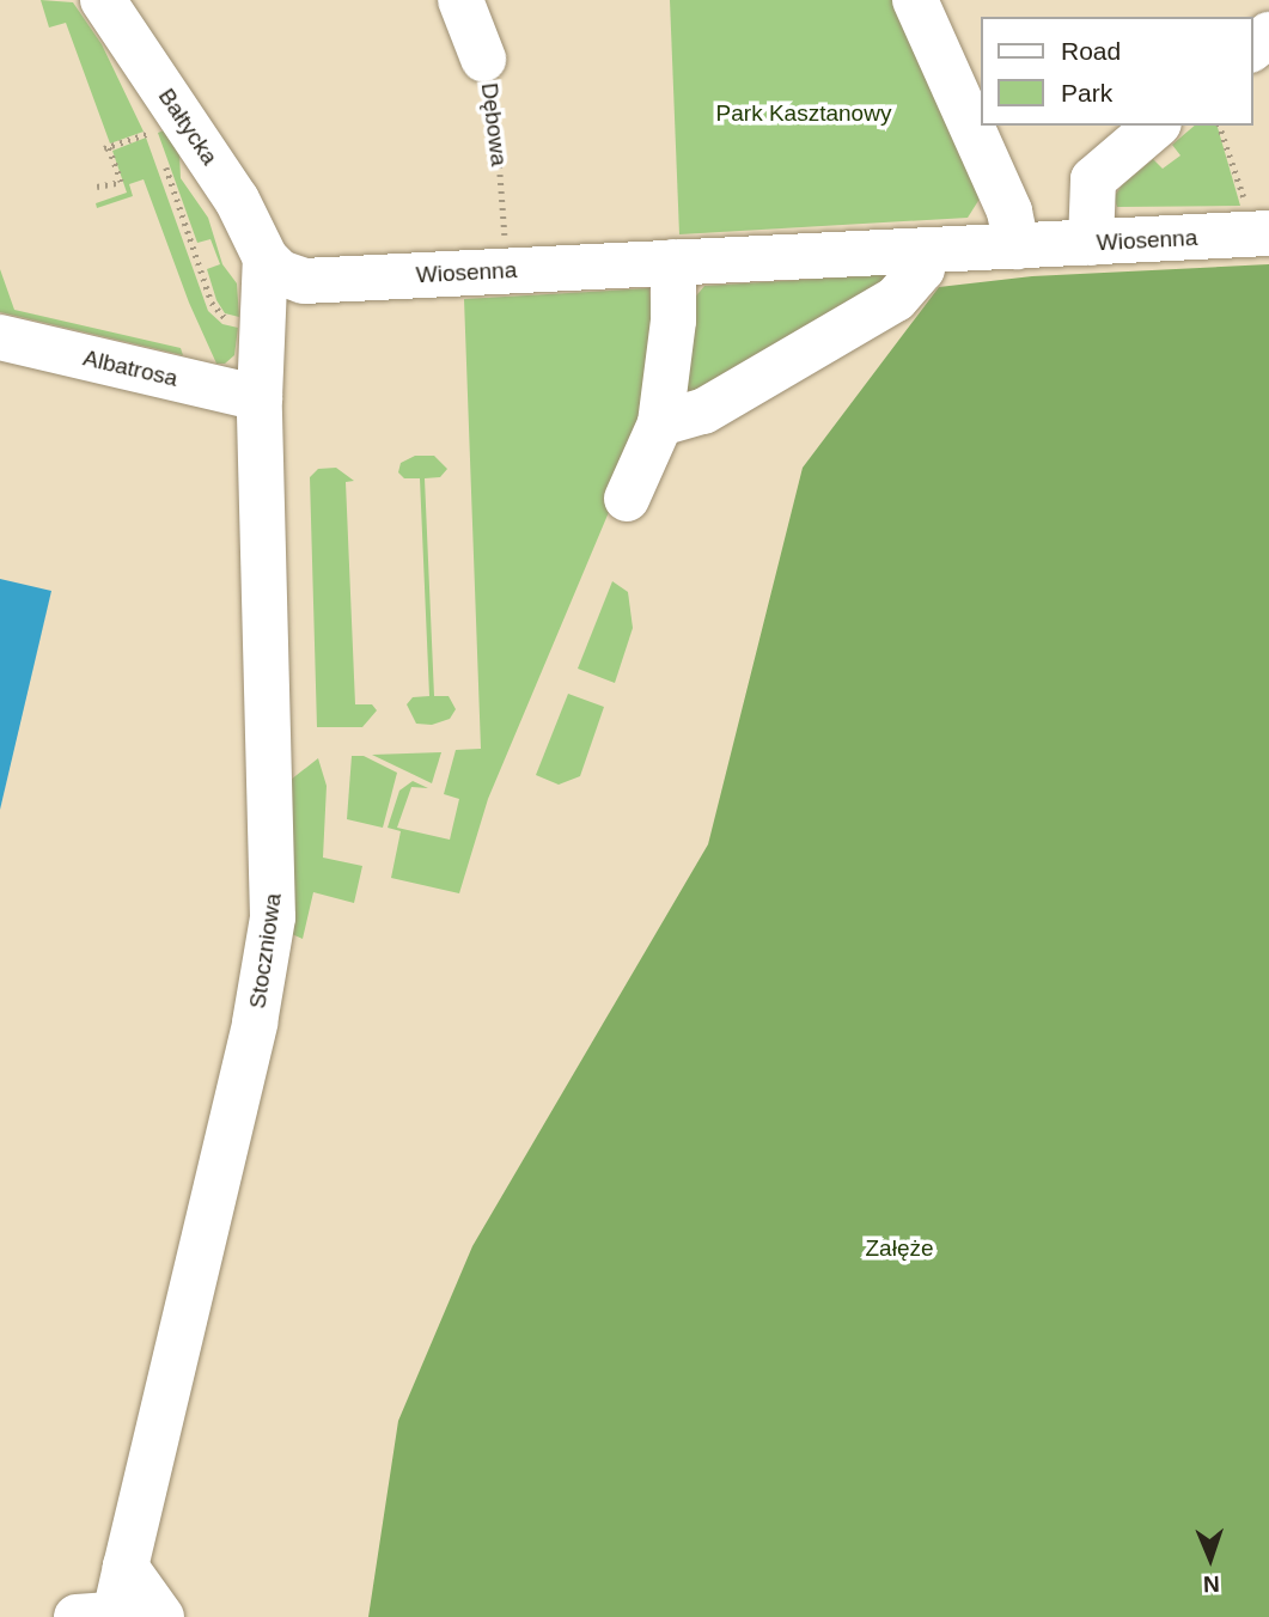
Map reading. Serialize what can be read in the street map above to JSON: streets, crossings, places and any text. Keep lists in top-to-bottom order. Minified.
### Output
{"streets":{"street":["Dębowa","Bałtycka","Wiosenna","Albatrosa","Stoczniowa"]},"crossings":[["Bałtycka","Wiosenna"],["Bałtycka","Stoczniowa"],["Wiosenna","Stoczniowa"],["Albatrosa","Stoczniowa"]],"parks":["Park Kasztanowy","Załęże"],"legend":["Road","Park"],"north":"bottom"}
